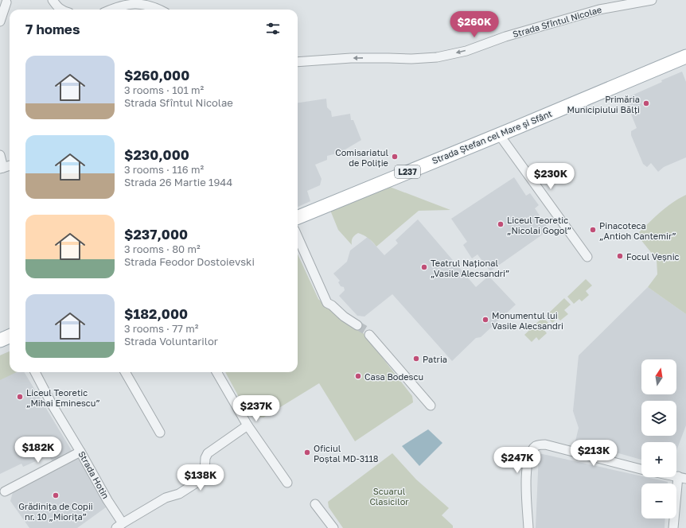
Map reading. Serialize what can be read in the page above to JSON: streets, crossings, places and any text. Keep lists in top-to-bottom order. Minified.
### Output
{"streets":{"main road":["Strada Ștefan cel Mare și Sfânt","L237"],"street":["Strada Sfîntul Nicolae","Strada Hotin"]},"one_way":["Strada Sfîntul Nicolae"],"parks":["Scuarul Clasicilor"],"places":["Primăria Municipiului Bălți","Comisariatul de Poliție","Liceul Teoretic „Nicolai Gogol”","Pinacoteca „Antioh Cantemir”","Focul Veșnic","Teatrul Național „Vasile Alecsandri”","Monumentul lui Vasile Alecsandri","Patria","Casa Bodescu","Liceul Teoretic „Mihai Eminescu”","Oficiul Poștal MD-3118","Grădinița de Copii nr. 10 „Miorița”"],"north":"top","page":{"heading":"7 homes","price":["$260K","$230K","$237K","$182K","$213K","$247K","$138K"],"list":[{"name":"$260,000","note":"3 rooms · 101 m² · Strada Sfîntul Nicolae"},{"name":"$230,000","note":"3 rooms · 116 m² · Strada 26 Martie 1944"},{"name":"$237,000","note":"3 rooms · 80 m² · Strada Fеodor Dostoievski"},{"name":"$182,000","note":"3 rooms · 77 m² · Strada Voluntarilor"}],"map_buttons":["+","−"]}}
